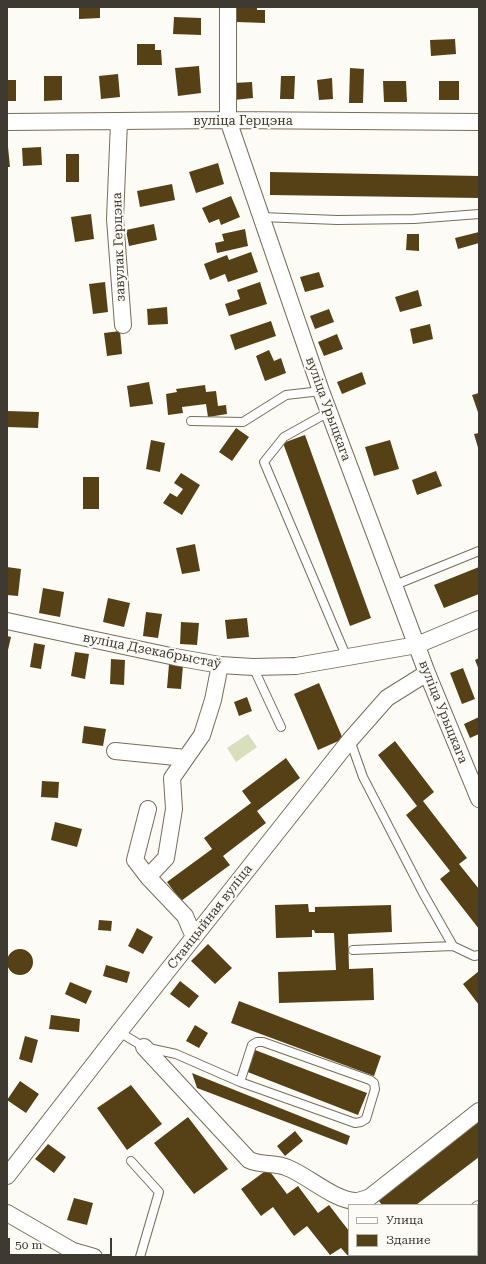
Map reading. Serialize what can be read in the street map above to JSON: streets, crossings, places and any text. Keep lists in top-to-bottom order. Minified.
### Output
{"streets":{"street":["вуліца Герцэна","завулак Герцэна","вуліца Урыцкага","вуліца Дзекабрыстаў","Станцыйная вуліца"]},"crossings":[["вуліца Герцэна","завулак Герцэна"],["вуліца Герцэна","вуліца Урыцкага"],["вуліца Урыцкага","вуліца Дзекабрыстаў"],["вуліца Урыцкага","Станцыйная вуліца"]],"legend":["Улица","Здание"],"scale_bar":"50 m"}
